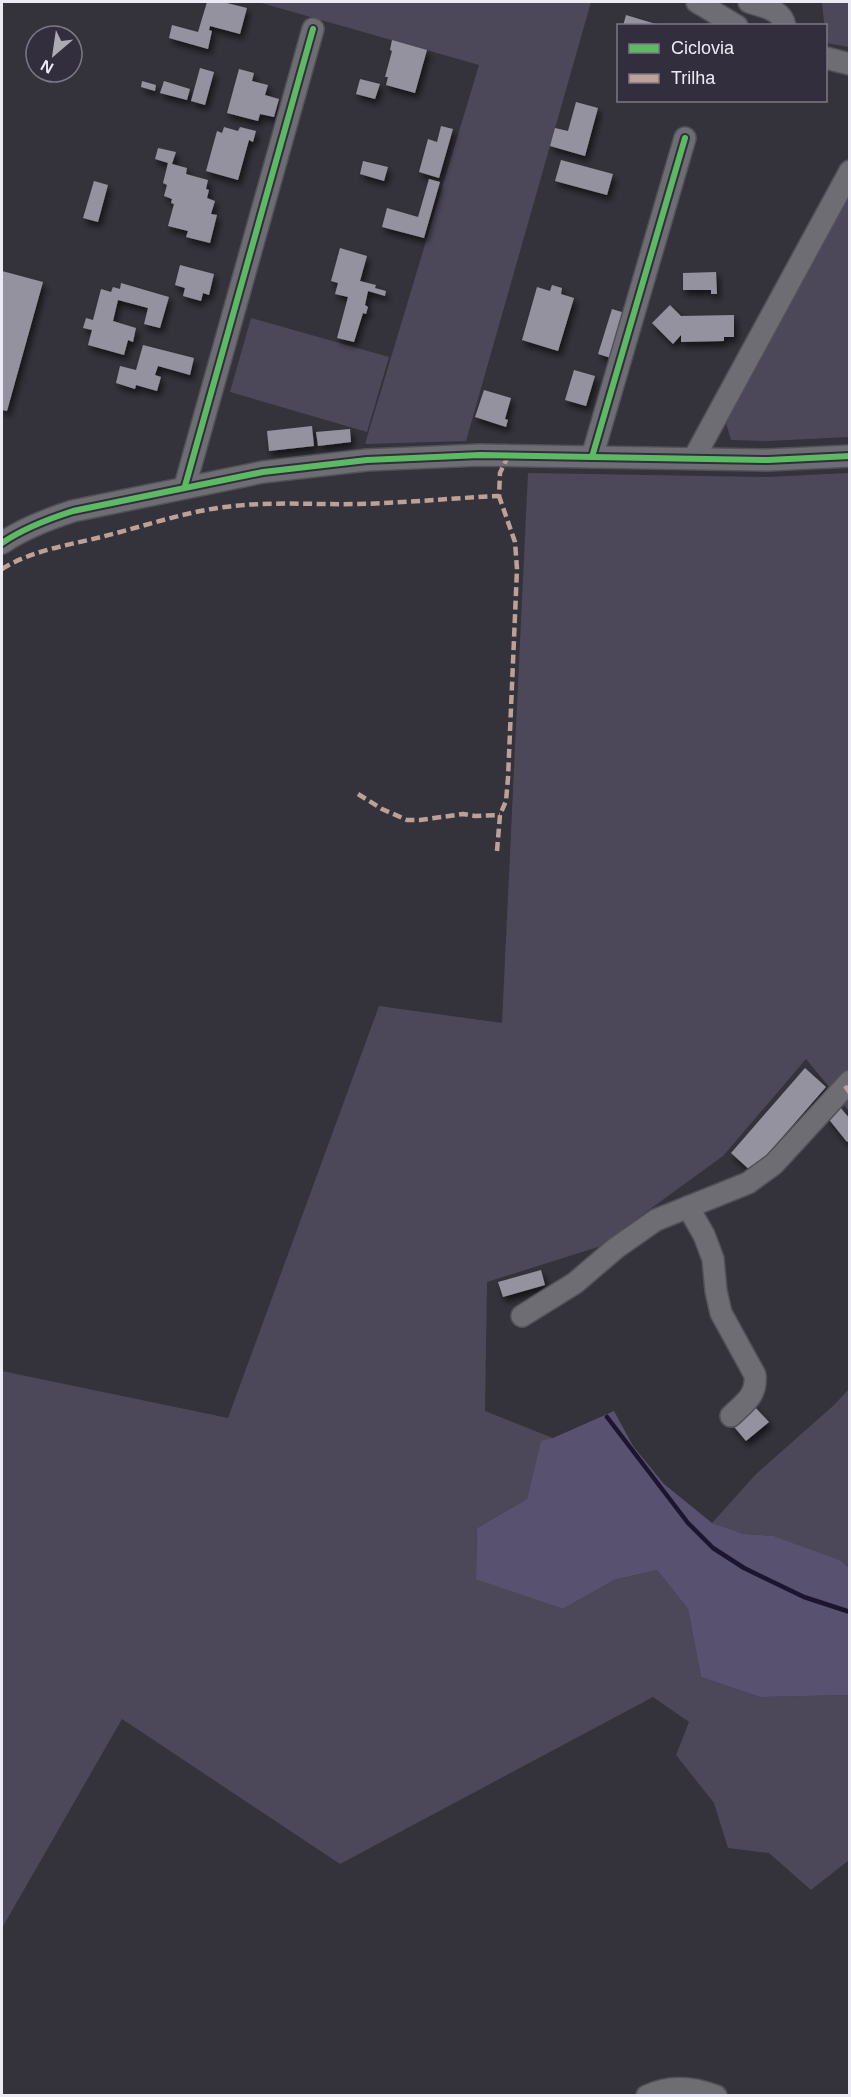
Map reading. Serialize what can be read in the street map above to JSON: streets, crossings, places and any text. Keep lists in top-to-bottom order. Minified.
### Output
{"legend":["Ciclovia","Trilha"],"north":"bottom left"}
